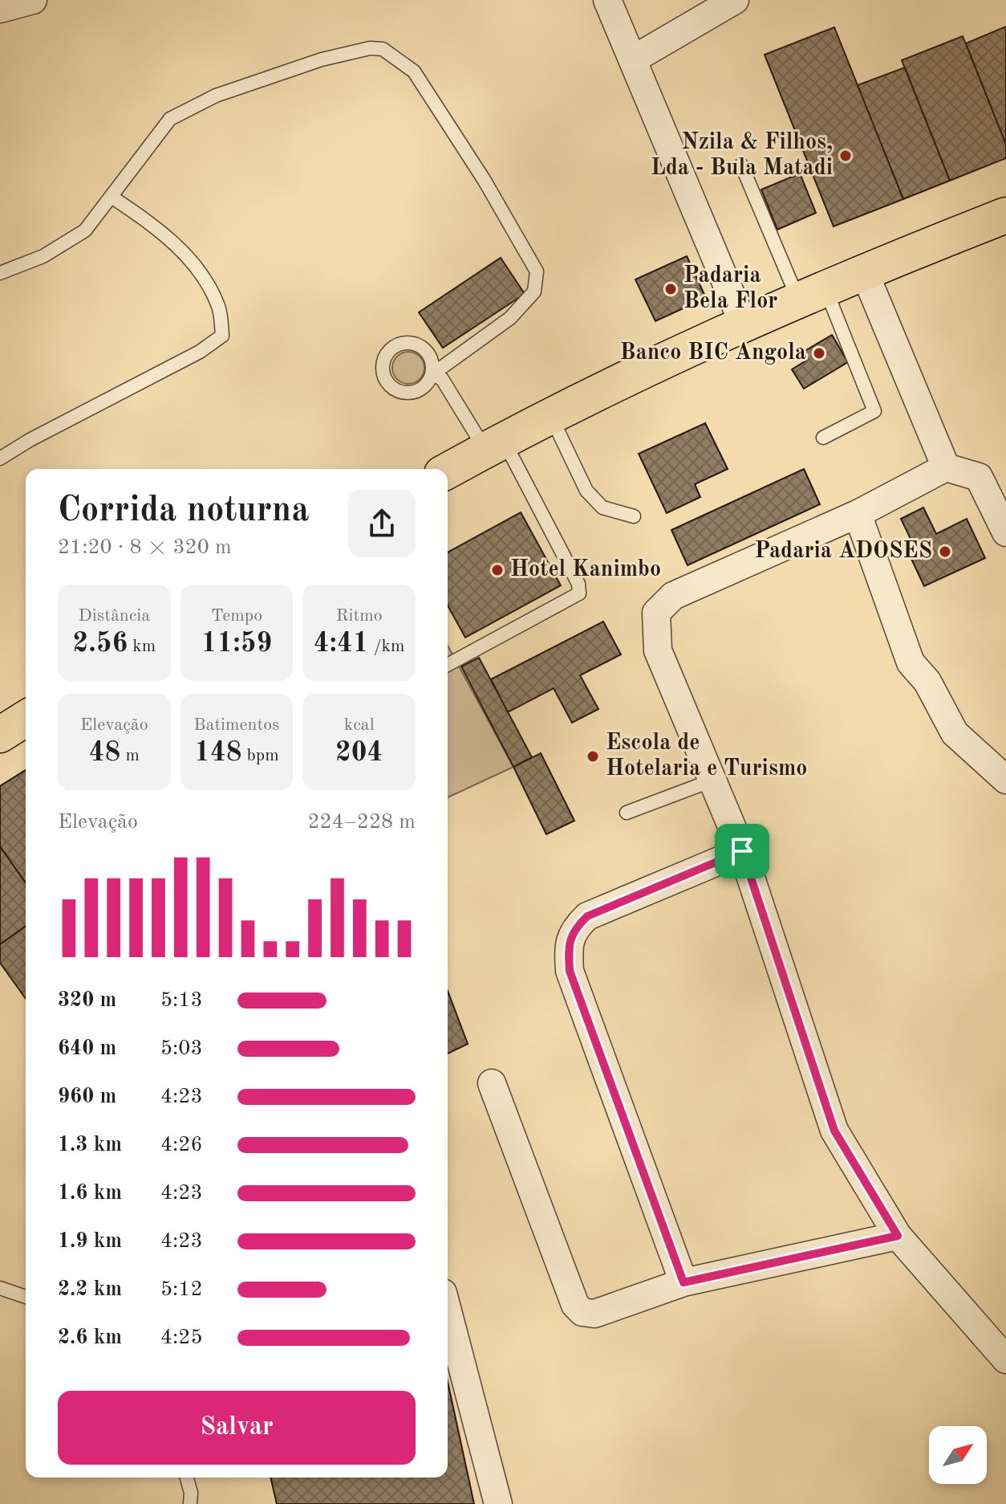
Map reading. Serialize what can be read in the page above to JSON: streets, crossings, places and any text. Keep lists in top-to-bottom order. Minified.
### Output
{"places":["Nzila & Filhos, Lda - Bula Matadi","Padaria Bela Flor","Banco BIC Angola","Padaria ADOSES","Hotel Kanimbo","Escola de Hotelaria e Turismo"],"north":"top right","page":{"heading":["Corrida noturna","21:20 · 8 × 320 m"],"stats":[["Distância","2.56 km"],["Tempo","11:59"],["Ritmo","4:41 /km"],["Elevação","48 m"],["Batimentos","148 bpm"],["kcal","204"]],"chart":["Elevação","224–228 m"],"list":[{"name":"320 m","note":"5:13"},{"name":"640 m","note":"5:03"},{"name":"960 m","note":"4:23"},{"name":"1.3 km","note":"4:26"},{"name":"1.6 km","note":"4:23"},{"name":"1.9 km","note":"4:23"},{"name":"2.2 km","note":"5:12"},{"name":"2.6 km","note":"4:25"}],"buttons":"Salvar"}}
